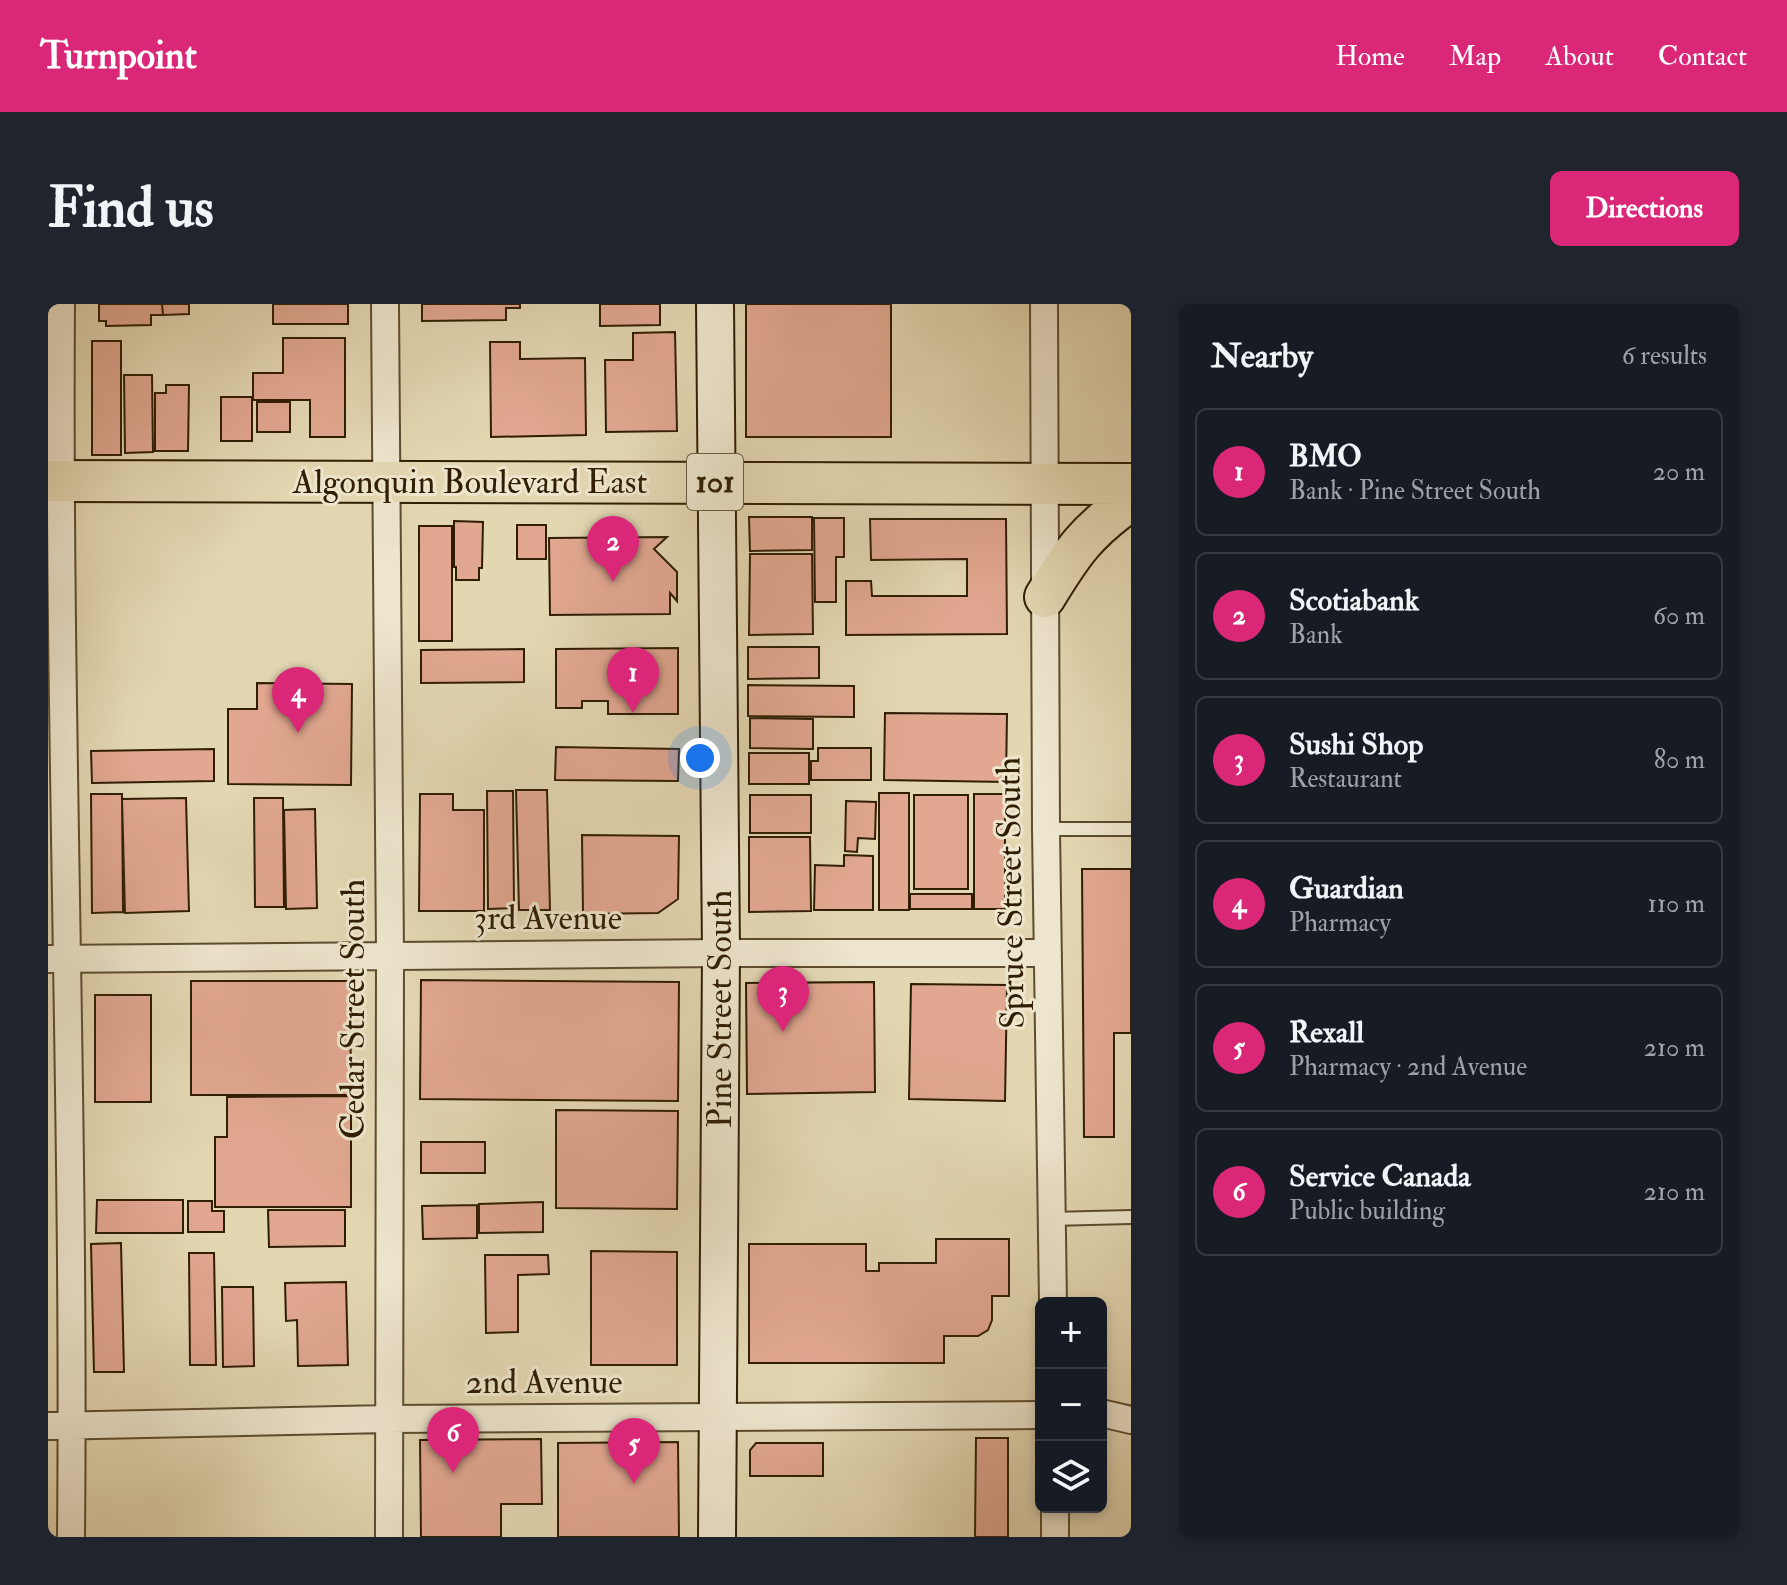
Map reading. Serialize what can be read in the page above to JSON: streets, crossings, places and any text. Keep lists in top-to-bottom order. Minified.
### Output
{"streets":{"main road":["Algonquin Boulevard East","101"],"street":["Spruce Street South","3rd Avenue","Cedar Street South","Pine Street South","2nd Avenue"]},"crossings":[["Algonquin Boulevard East","Spruce Street South"],["Algonquin Boulevard East","Cedar Street South"],["Algonquin Boulevard East","Pine Street South"],["Spruce Street South","3rd Avenue"],["3rd Avenue","Cedar Street South"],["3rd Avenue","Pine Street South"],["Cedar Street South","2nd Avenue"],["Pine Street South","2nd Avenue"]],"page":{"header":"Turnpoint","nav":["Home","Map","About","Contact"],"buttons":"Directions","title":"Find us","heading":["Nearby","6 results"],"list":[{"mark":"1","name":"BMO","note":"Bank · Pine Street South","value":"20 m"},{"mark":"2","name":"Scotiabank","note":"Bank","value":"60 m"},{"mark":"3","name":"Sushi Shop","note":"Restaurant","value":"80 m"},{"mark":"4","name":"Guardian","note":"Pharmacy","value":"110 m"},{"mark":"5","name":"Rexall","note":"Pharmacy · 2nd Avenue","value":"210 m"},{"mark":"6","name":"Service Canada","note":"Public building","value":"210 m"}],"pins":["2","1","4","3","6","5"],"map_buttons":["+","−"]}}
